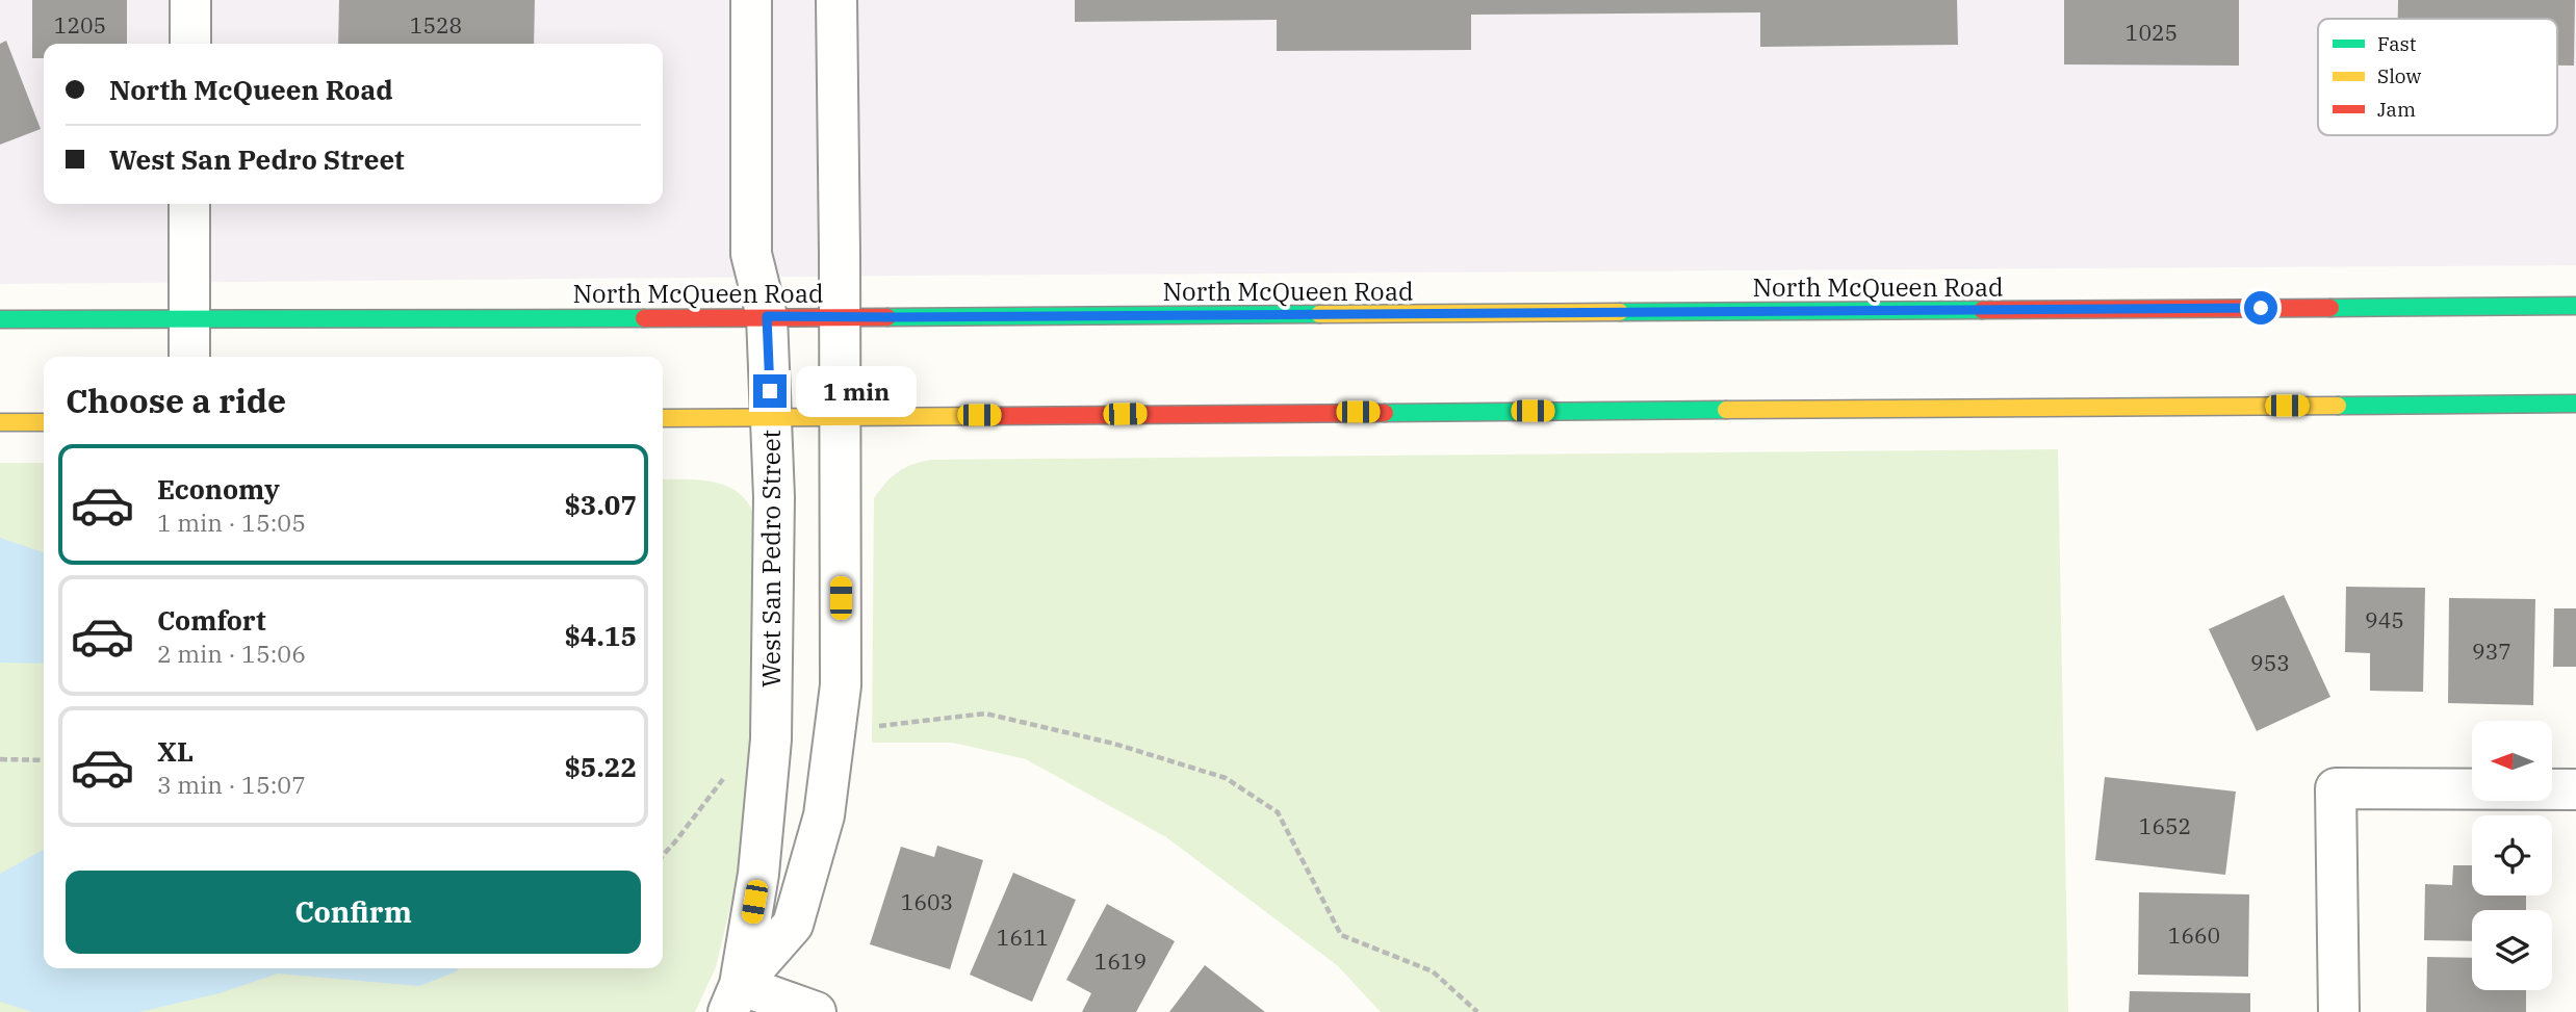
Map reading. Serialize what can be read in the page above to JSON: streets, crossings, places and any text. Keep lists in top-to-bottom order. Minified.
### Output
{"streets":{"main road":["North McQueen Road"],"street":["West San Pedro Street"]},"crossings":[["North McQueen Road","West San Pedro Street"]],"house_numbers":["1205","1528","1025","945","937","953","1652","1603","1660","1611","1619"],"legend":["Fast","Slow","Jam"],"north":"left","page":{"banner":["North McQueen Road","West San Pedro Street"],"heading":"Choose a ride","bubble":"1 min","list":[{"name":"Economy","note":"1 min · 15:05","value":"$3.07"},{"name":"Comfort","note":"2 min · 15:06","value":"$4.15"},{"name":"XL","note":"3 min · 15:07","value":"$5.22"}],"buttons":"Confirm"}}
